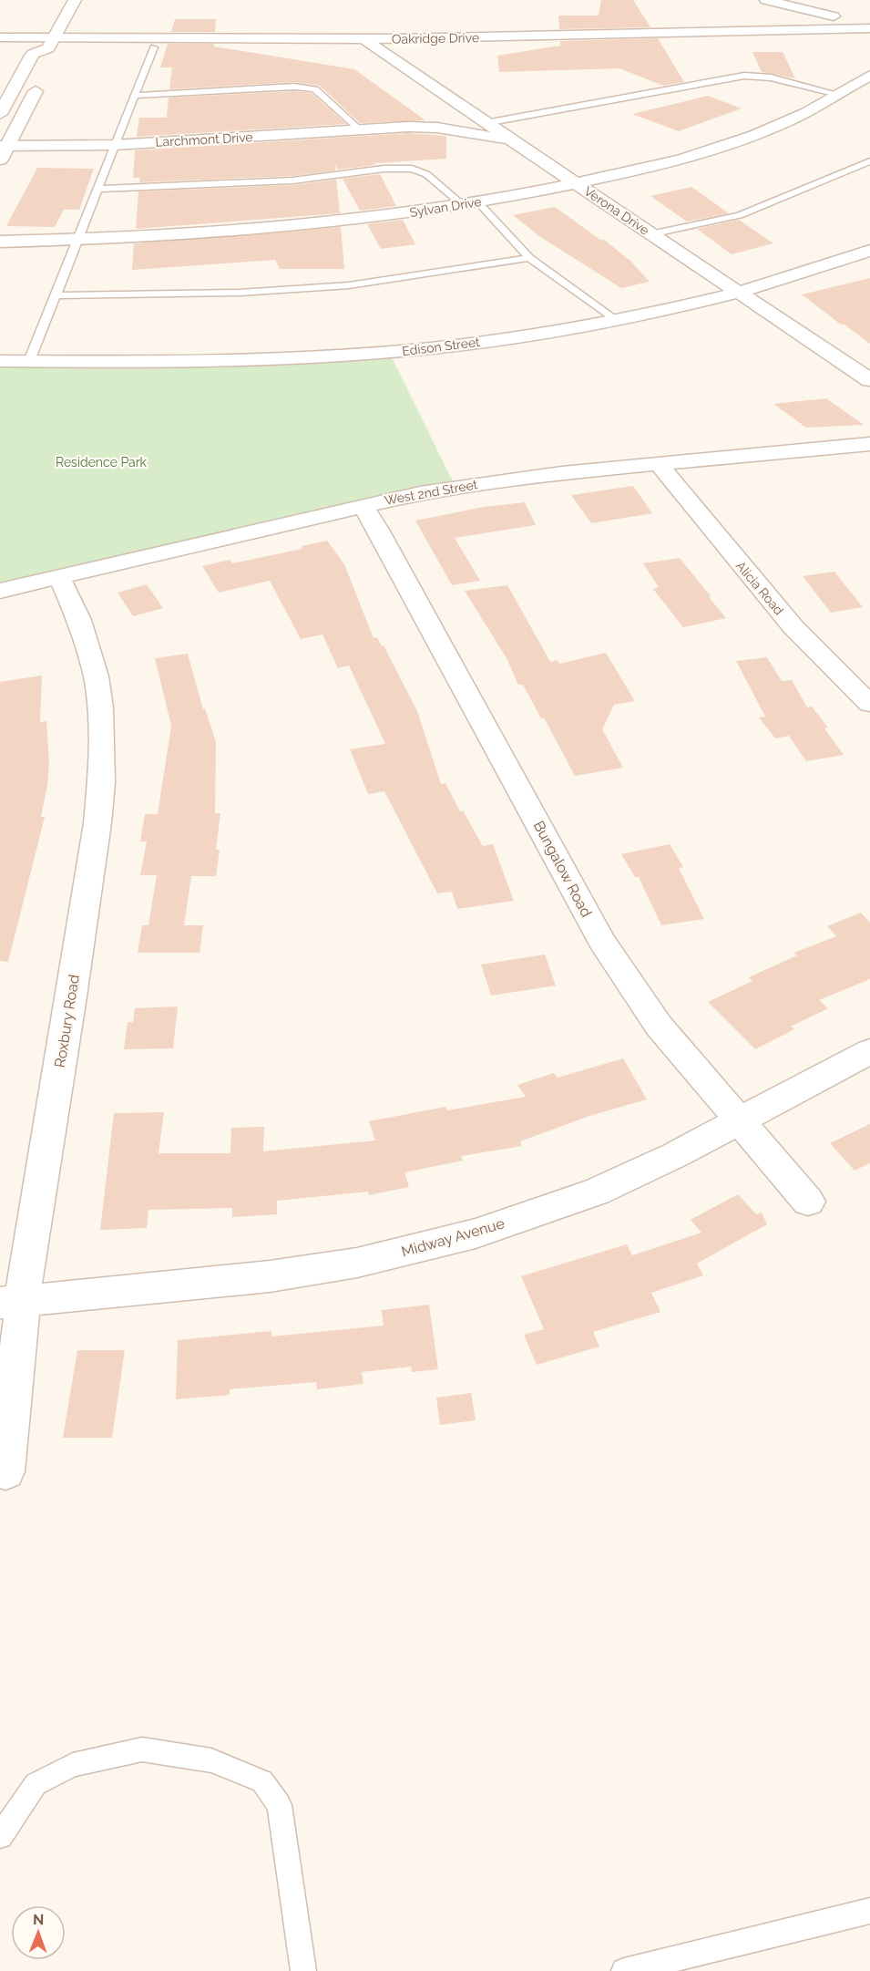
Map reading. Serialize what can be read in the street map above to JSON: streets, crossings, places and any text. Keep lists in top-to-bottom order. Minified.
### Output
{"streets":{"street":["Oakridge Drive","Larchmont Drive","Sylvan Drive","Verona Drive","Edison Street","West 2nd Street","Alicia Road","Bungalow Road","Roxbury Road","Midway Avenue"]},"crossings":[["Oakridge Drive","Verona Drive"],["Larchmont Drive","Verona Drive"],["Sylvan Drive","Verona Drive"],["Verona Drive","Edison Street"],["West 2nd Street","Alicia Road"],["West 2nd Street","Bungalow Road"],["West 2nd Street","Roxbury Road"],["Bungalow Road","Midway Avenue"],["Roxbury Road","Midway Avenue"]],"parks":["Residence Park"],"north":"top"}
